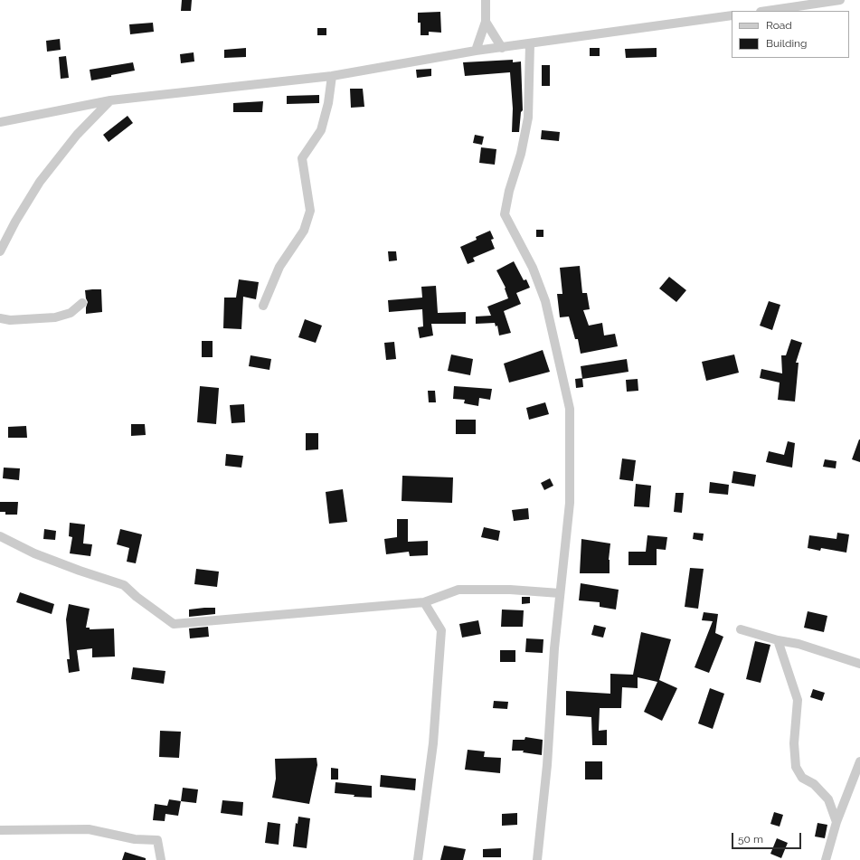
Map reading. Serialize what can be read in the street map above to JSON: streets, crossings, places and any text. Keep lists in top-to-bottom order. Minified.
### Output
{"legend":["Road","Building"],"scale_bar":"50 m"}
